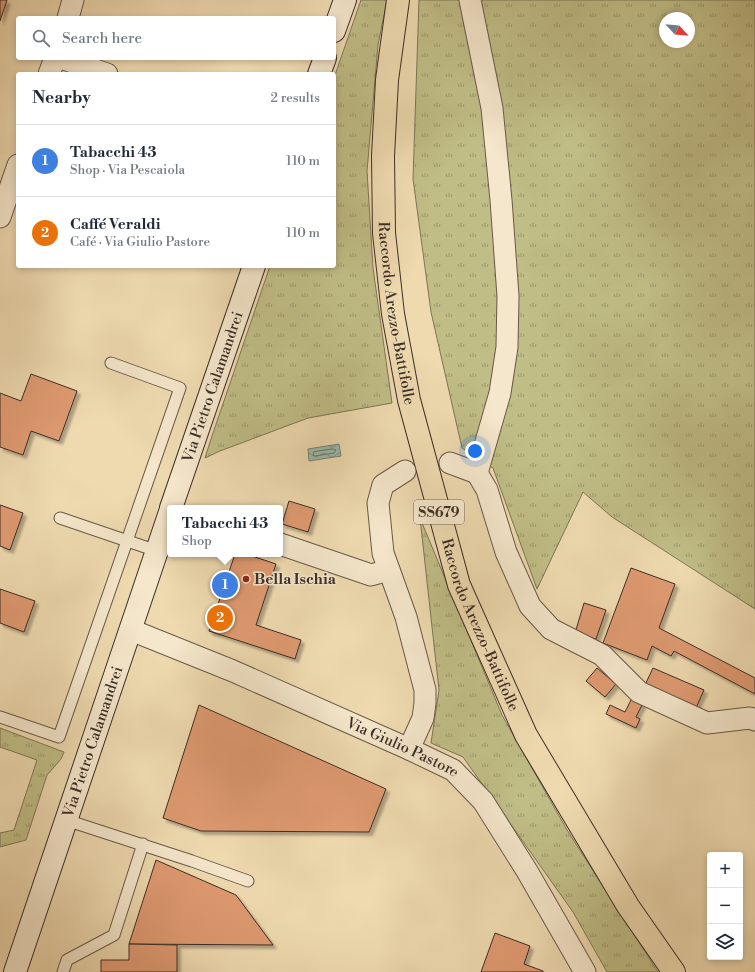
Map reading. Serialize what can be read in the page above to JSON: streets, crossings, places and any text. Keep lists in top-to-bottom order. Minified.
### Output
{"streets":{"main road":["Raccordo Arezzo-Battifolle","Via Pietro Calamandrei","SS679"],"street":["Via Giulio Pastore"]},"crossings":[["Via Pietro Calamandrei","Via Giulio Pastore"]],"places":["Bella Ischia"],"north":"bottom right","page":{"search":"Search here","heading":["Nearby","2 results"],"list":[{"mark":"1","name":"Tabacchi 43","note":"Shop · Via Pescaiola","value":"110 m"},{"mark":"2","name":"Caffé Veraldi","note":"Café · Via Giulio Pastore","value":"110 m"}],"popup":["Tabacchi 43","Shop"],"pins":["1","2"],"map_buttons":["+","−"]}}
